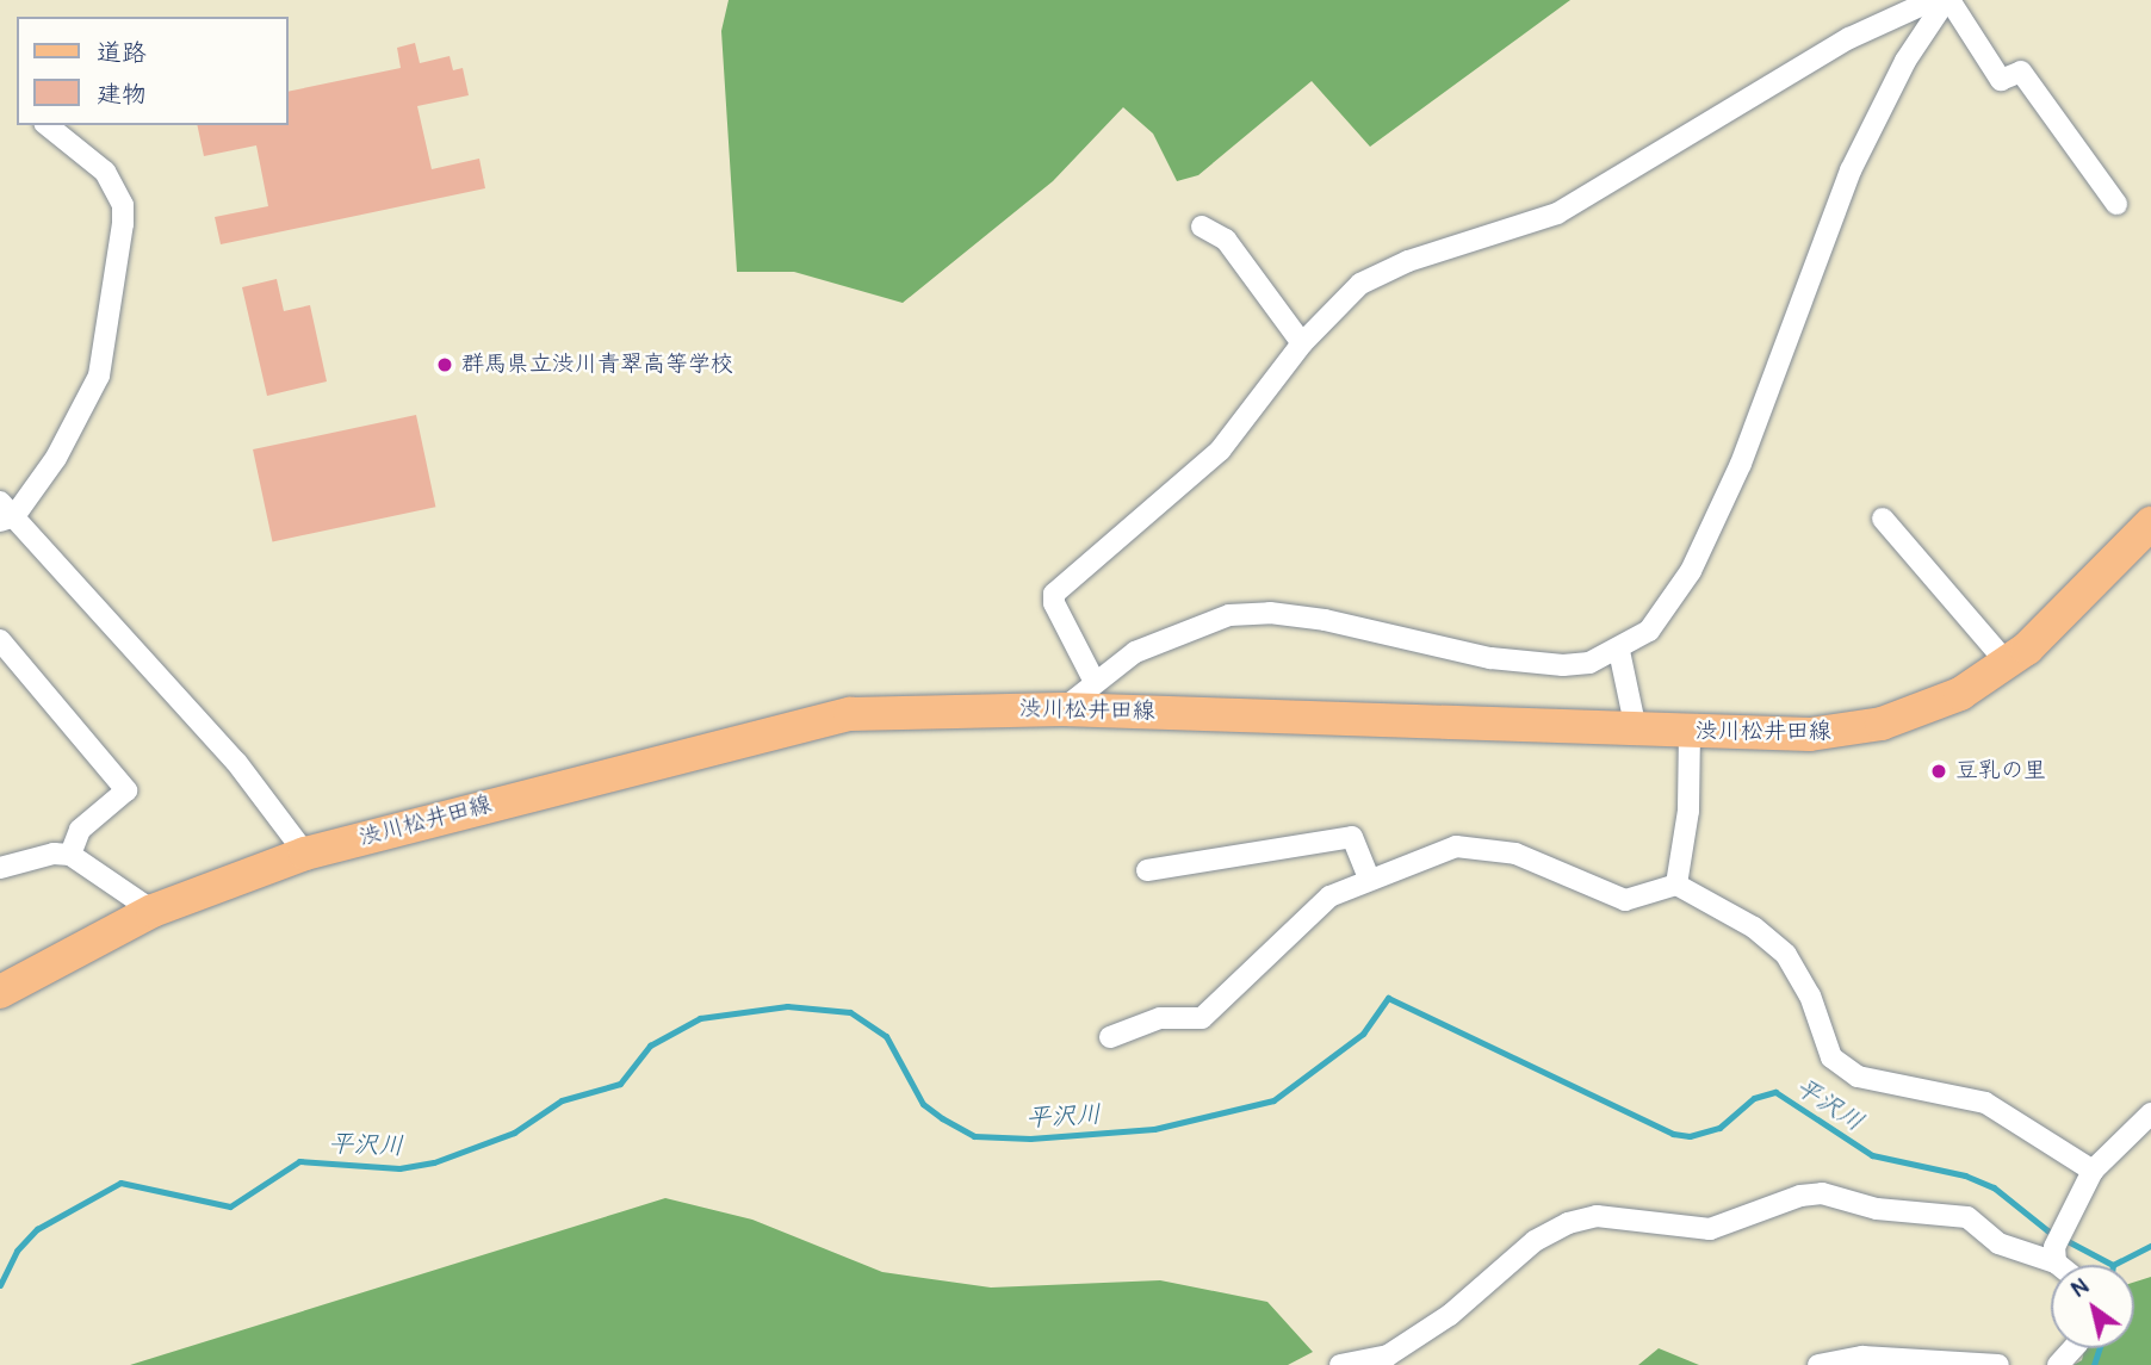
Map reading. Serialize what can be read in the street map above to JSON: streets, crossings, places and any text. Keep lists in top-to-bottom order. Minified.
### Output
{"streets":{"main road":["渋川松井田線"]},"water":["平沢川"],"places":["群馬県立渋川青翠高等学校","豆乳の里"],"legend":["道路","建物"],"north":"top left"}
